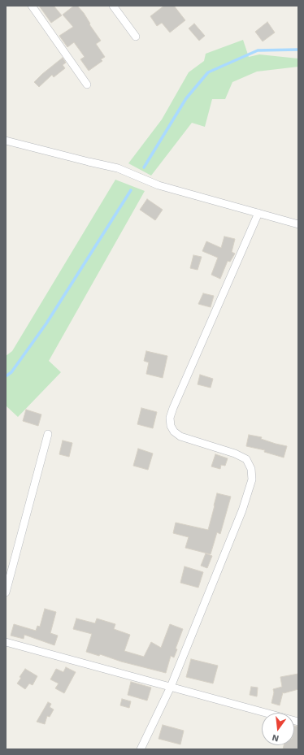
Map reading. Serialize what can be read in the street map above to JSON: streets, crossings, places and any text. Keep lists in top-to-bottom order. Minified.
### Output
{"north":"bottom"}
